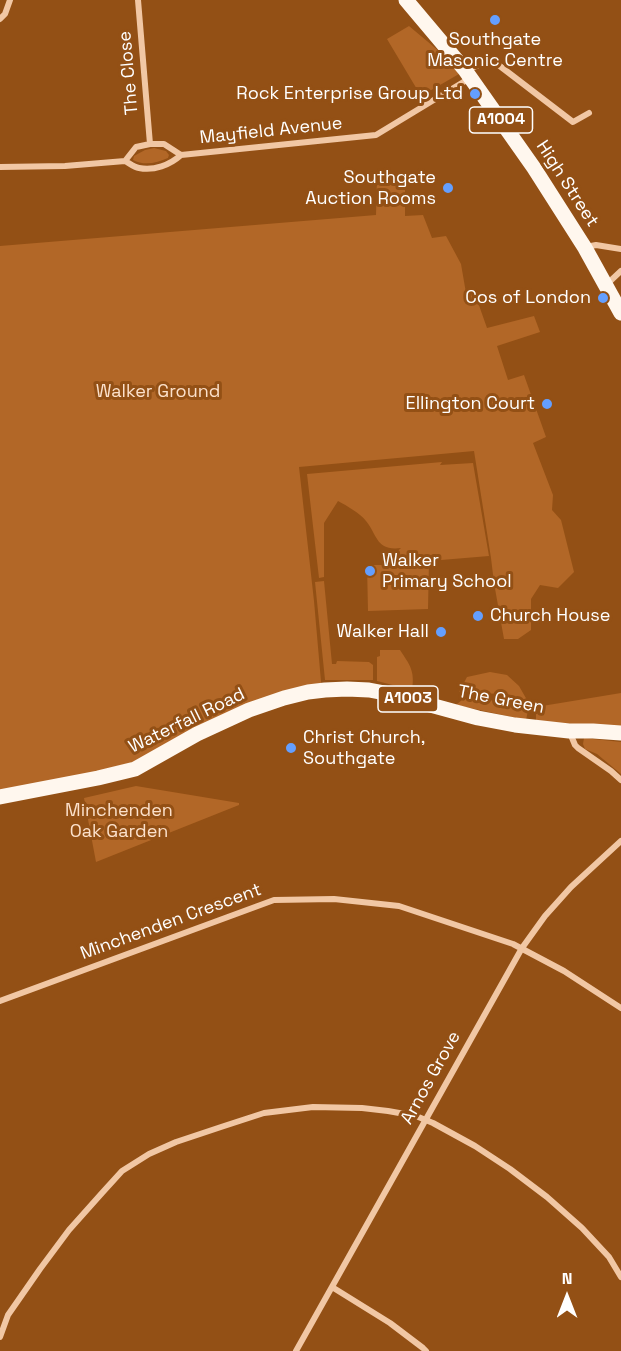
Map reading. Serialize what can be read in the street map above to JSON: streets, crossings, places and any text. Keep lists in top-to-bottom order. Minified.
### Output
{"streets":{"main road":["A1004","High Street","A1003","The Green","Waterfall Road"],"street":["The Close","Mayfield Avenue","Minchenden Crescent","Arnos Grove"]},"crossings":[["The Close","Mayfield Avenue"],["A1004","High Street"],["Mayfield Avenue","High Street"],["The Green","Waterfall Road"],["Minchenden Crescent","Arnos Grove"]],"parks":["Walker Ground","Minchenden Oak Garden"],"places":["Southgate Masonic Centre","Rock Enterprise Group Ltd","Southgate Auction Rooms","Cos of London","Ellington Court","Walker Primary School","Church House","Walker Hall","Christ Church, Southgate"],"north":"top"}
